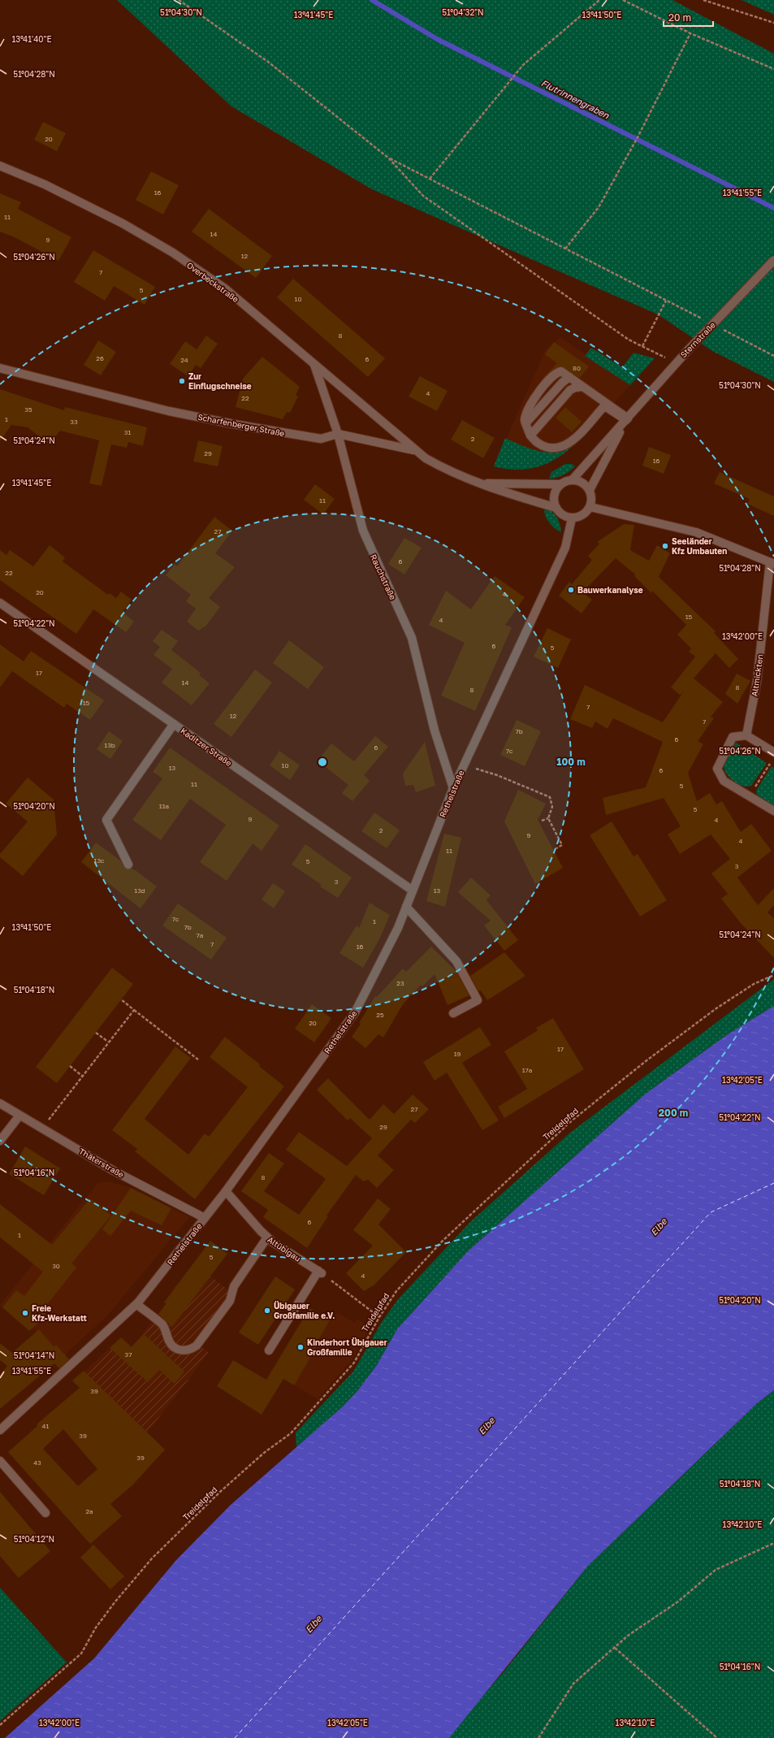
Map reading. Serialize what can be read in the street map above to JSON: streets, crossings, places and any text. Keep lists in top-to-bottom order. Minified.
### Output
{"streets":{"street":["Overbeckstraße","Sternstraße","Scharfenberger Straße","Rauchstraße","Altmickten","Kaditzer Straße","Rethelstraße","Thäterstraße","Altübigau"],"path":["Treidelpfad"]},"crossings":[["Overbeckstraße","Scharfenberger Straße"],["Overbeckstraße","Rauchstraße"],["Sternstraße","Scharfenberger Straße"],["Sternstraße","Rethelstraße"],["Scharfenberger Straße","Rauchstraße"],["Scharfenberger Straße","Rethelstraße"],["Rauchstraße","Rethelstraße"],["Kaditzer Straße","Rethelstraße"],["Rethelstraße","Thäterstraße"],["Rethelstraße","Altübigau"]],"water":["Flutrinnengraben","Elbe"],"places":["Zur Einflugschneise","Seeländer Kfz Umbauten","Bauwerkanalyse","Übigauer Großfamilie e.V.","Freie Kfz-Werkstatt","Kinderhort Übigauer Großfamilie"],"house_numbers":["20","16","11","14","9","12","7","5","10","8","26","6","24","80","4","22","35","1","33","31","2","29","16","11","27","6","22","20","4","15","4","6","5","17","14","8","8","15","7","12","7","7b","6","13b","6","7c","10","13","6","11","5","11a","5","9","4","2","9","4","11","13c","5","3","3","13d","13","7c","1","7b","7a","7","16","23","25","20","17","19","17a","27","29","8","6","1","5","30","4","37","39","41","39","39","43","2a"],"scale_bar":"20 m","coordinates":["51°04'30\"N","51°04'32\"N","13°41'45\"E","13°41'50\"E","13°41'40\"E","51°04'28\"N","13°41'55\"E","51°04'26\"N","51°04'24\"N","51°04'22\"N","13°42'00\"E","51°04'20\"N","51°04'18\"N","13°42'05\"E","51°04'16\"N","51°04'14\"N","13°42'10\"E","51°04'12\"N"],"rings":["100 m","200 m"]}
